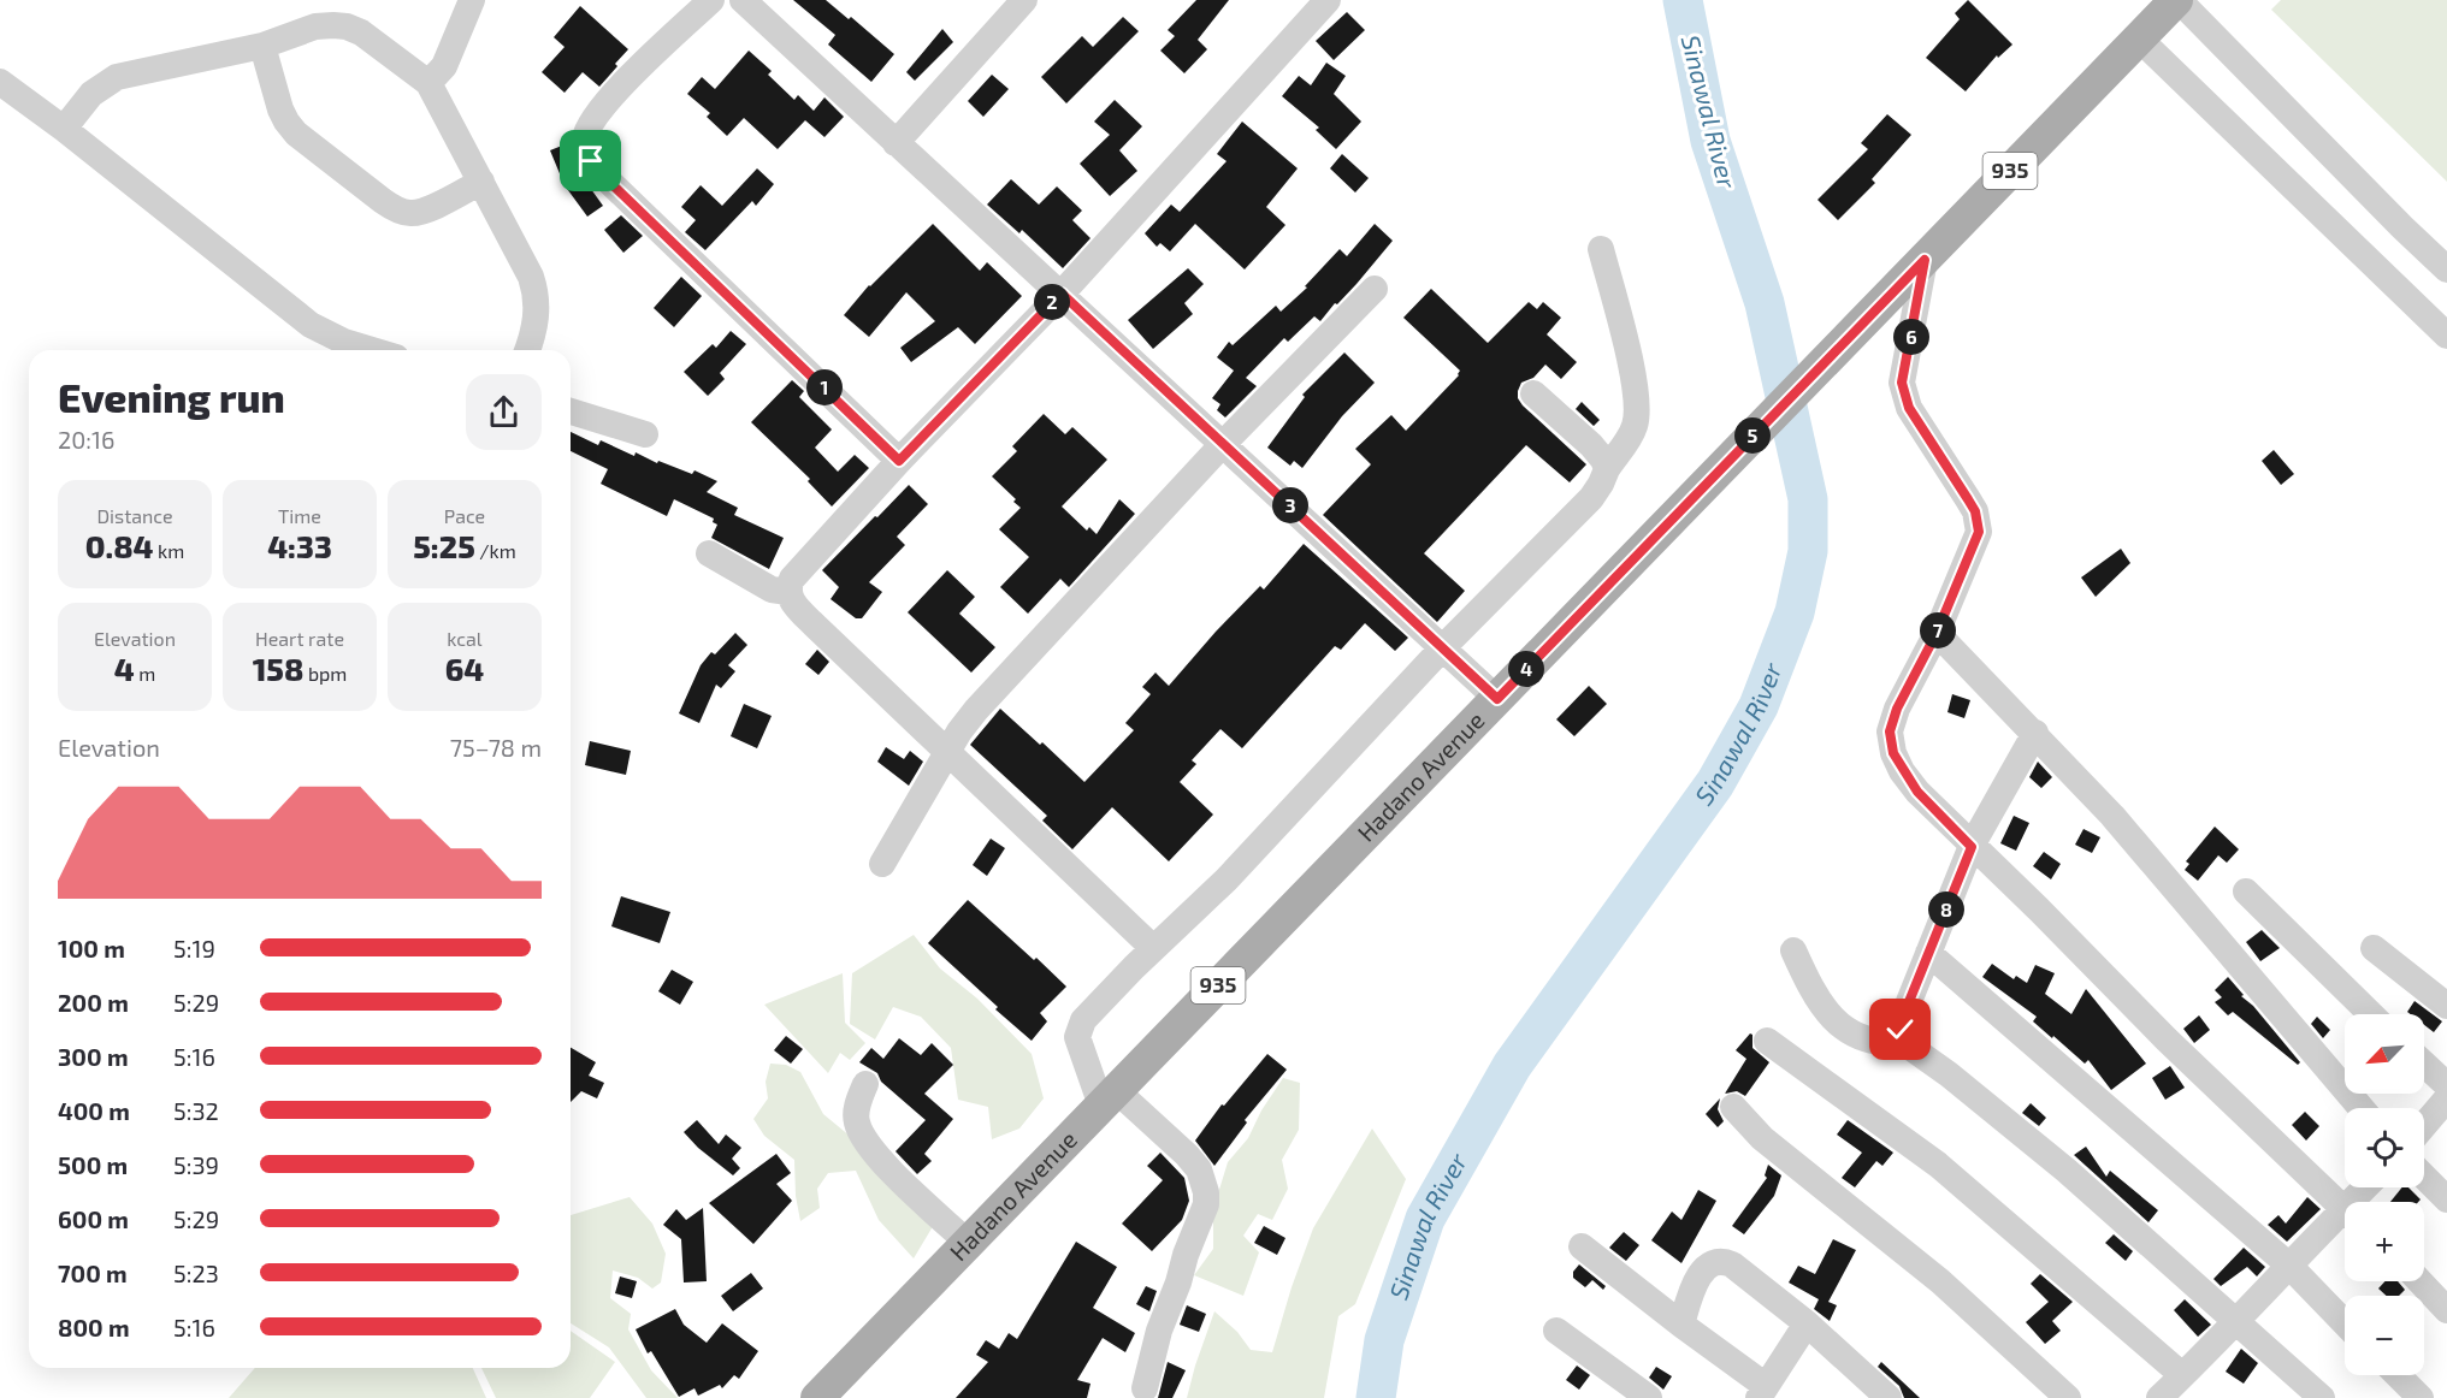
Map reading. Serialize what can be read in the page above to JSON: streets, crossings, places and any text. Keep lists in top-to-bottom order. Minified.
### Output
{"streets":{"main road":["935","Hadano Avenue"]},"water":["Sinawal River"],"north":"bottom left","page":{"pins":["2","6","1","5","3","7","4","8"],"heading":["Evening run","20:16"],"stats":[["Distance","0.84 km"],["Time","4:33"],["Pace","5:25 /km"],["Elevation","4 m"],["Heart rate","158 bpm"],["kcal","64"]],"chart":["Elevation","75–78 m"],"list":[{"name":"100 m","note":"5:19"},{"name":"200 m","note":"5:29"},{"name":"300 m","note":"5:16"},{"name":"400 m","note":"5:32"},{"name":"500 m","note":"5:39"},{"name":"600 m","note":"5:29"},{"name":"700 m","note":"5:23"},{"name":"800 m","note":"5:16"}],"map_buttons":["+","−"]}}
